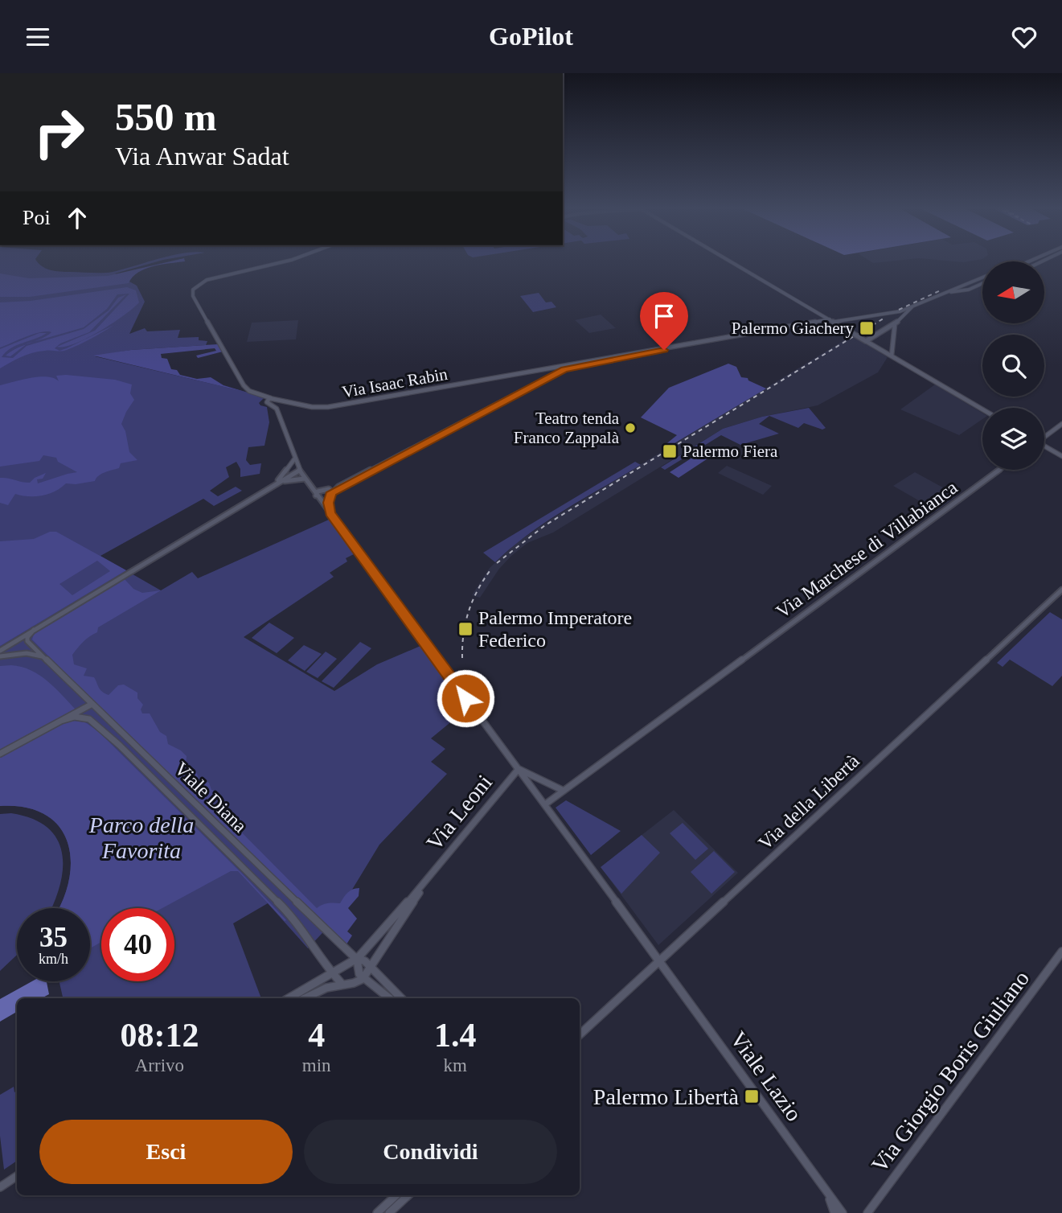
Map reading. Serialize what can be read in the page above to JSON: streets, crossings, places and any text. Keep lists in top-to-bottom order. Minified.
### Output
{"streets":{"street":["Via Isaac Rabin","Via Marchese di Villabianca","Viale Diana","Via della Libertà","Via Leoni","Via Giorgio Boris Giuliano","Viale Lazio"]},"crossings":[["Via Marchese di Villabianca","Viale Lazio"],["Viale Diana","Via Leoni"],["Via della Libertà","Viale Lazio"],["Via Leoni","Viale Lazio"]],"parks":["Parco della Favorita"],"places":{"transit":["Palermo Giachery","Palermo Fiera","Palermo Imperatore Federico","Palermo Libertà"],"other":["Teatro tenda Franco Zappalà"]},"north":"left","page":{"header":"GoPilot","turn":["550 m","Via Anwar Sadat"],"then":"Poi","speed":"35 km/h","limit":"40","eta":["08:12","Arrivo","4","min","1.4","km"],"buttons":["Esci","Condividi"]}}
